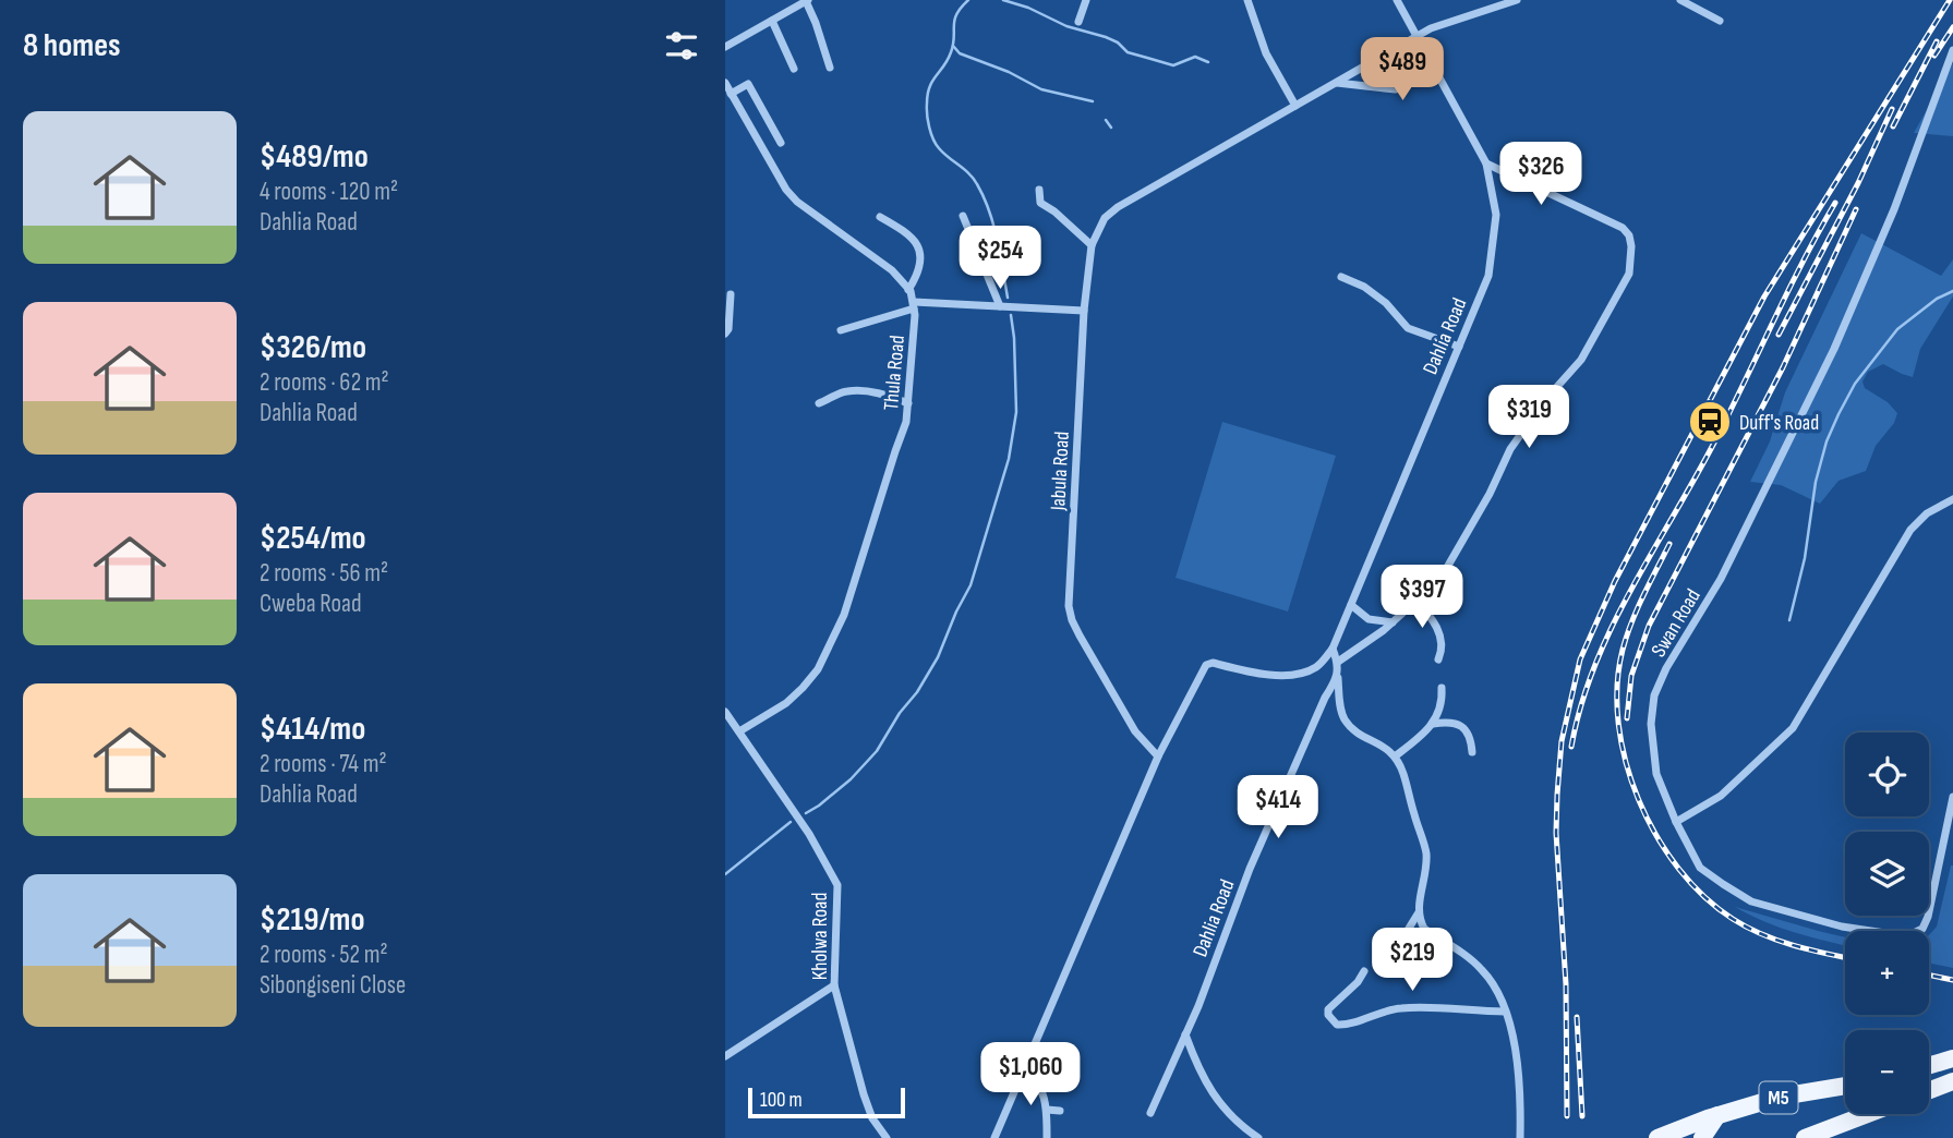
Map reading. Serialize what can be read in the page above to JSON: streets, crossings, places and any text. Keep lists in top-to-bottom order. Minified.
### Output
{"streets":{"main road":["M5"],"street":["Dahlia Road","Thula Road","Jabula Road","Swan Road","Kholwa Road"]},"crossings":[["Dahlia Road","Jabula Road"],["Thula Road","Kholwa Road"]],"places":{"station":["Duff's Road"]},"scale_bar":"100 m","page":{"heading":"8 homes","price":["$489","$326","$254","$319","$397","$414","$219","$1,060"],"list":[{"name":"$489/mo","note":"4 rooms · 120 m² · Dahlia Road"},{"name":"$326/mo","note":"2 rooms · 62 m² · Dahlia Road"},{"name":"$254/mo","note":"2 rooms · 56 m² · Cweba Road"},{"name":"$414/mo","note":"2 rooms · 74 m² · Dahlia Road"},{"name":"$219/mo","note":"2 rooms · 52 m² · Sibongiseni Close"}],"map_buttons":["+","−"],"scale":"100 m"}}
